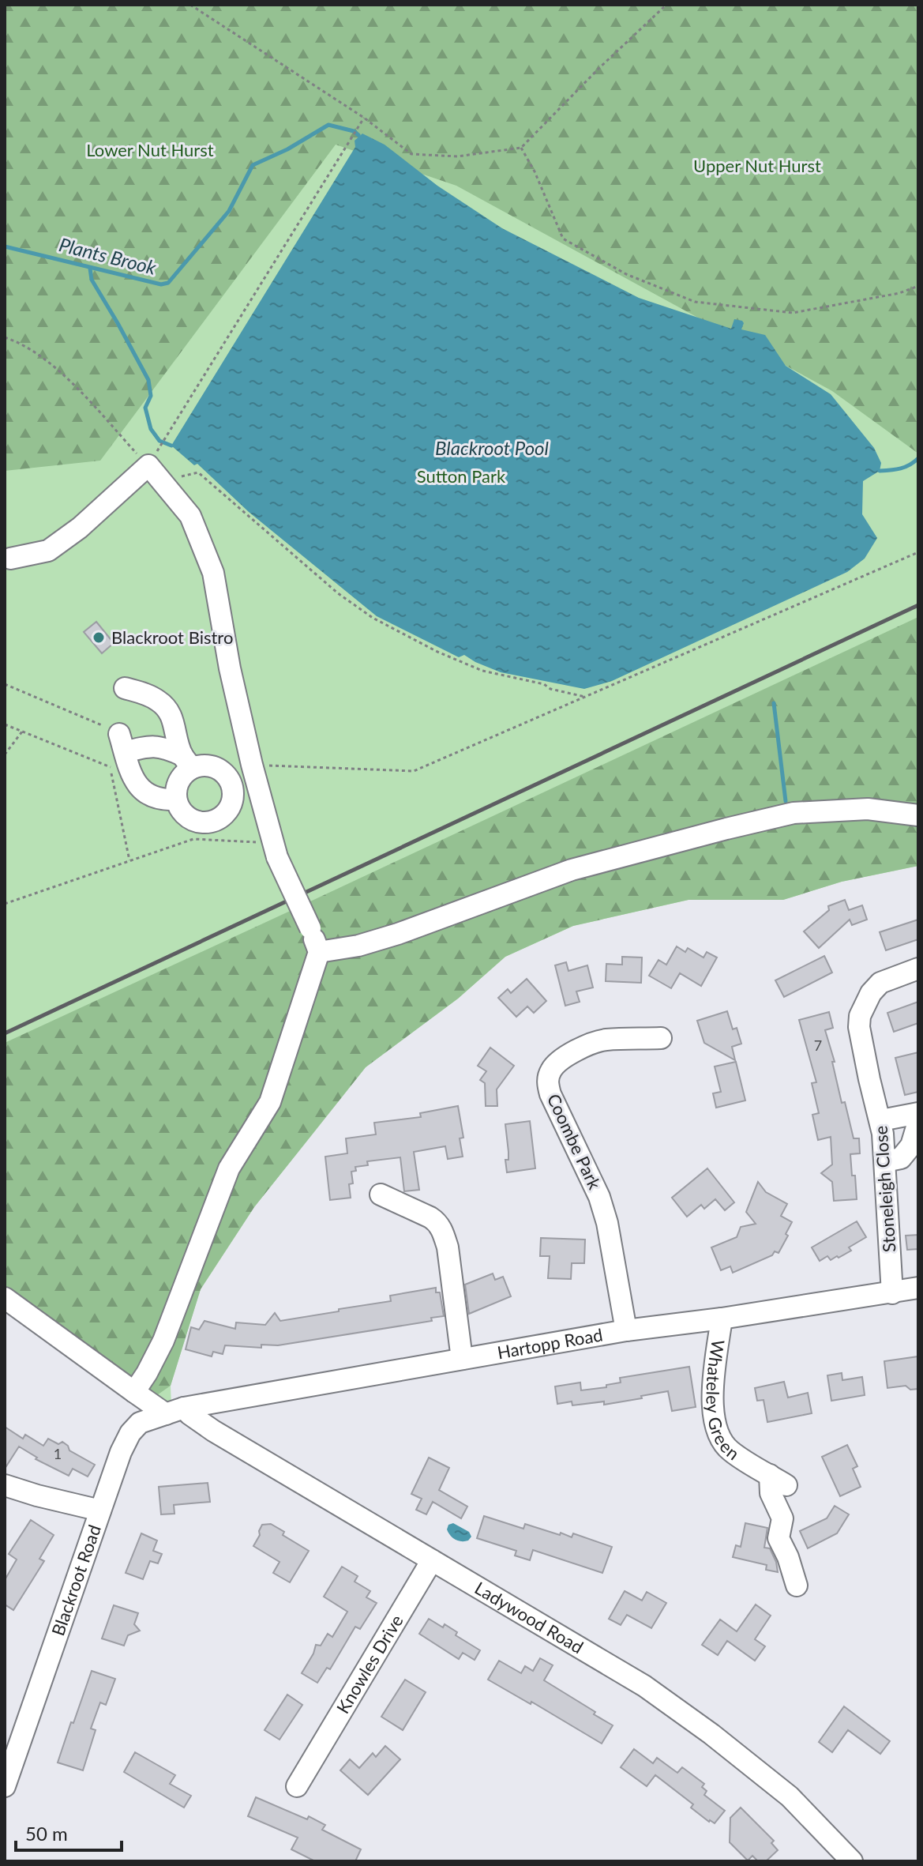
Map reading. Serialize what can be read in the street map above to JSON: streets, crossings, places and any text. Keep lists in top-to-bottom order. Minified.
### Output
{"streets":{"street":["Coombe Park","Stoneleigh Close","Hartopp Road","Whateley Green","Blackroot Road","Ladywood Road","Knowles Drive"]},"crossings":[["Coombe Park","Hartopp Road"],["Stoneleigh Close","Hartopp Road"],["Hartopp Road","Whateley Green"],["Hartopp Road","Blackroot Road"],["Hartopp Road","Ladywood Road"],["Blackroot Road","Ladywood Road"],["Ladywood Road","Knowles Drive"]],"water":["Plants Brook","Blackroot Pool"],"parks":["Lower Nut Hurst","Upper Nut Hurst","Sutton Park"],"places":["Blackroot Bistro"],"house_numbers":["7","1"],"scale_bar":"50 m"}
